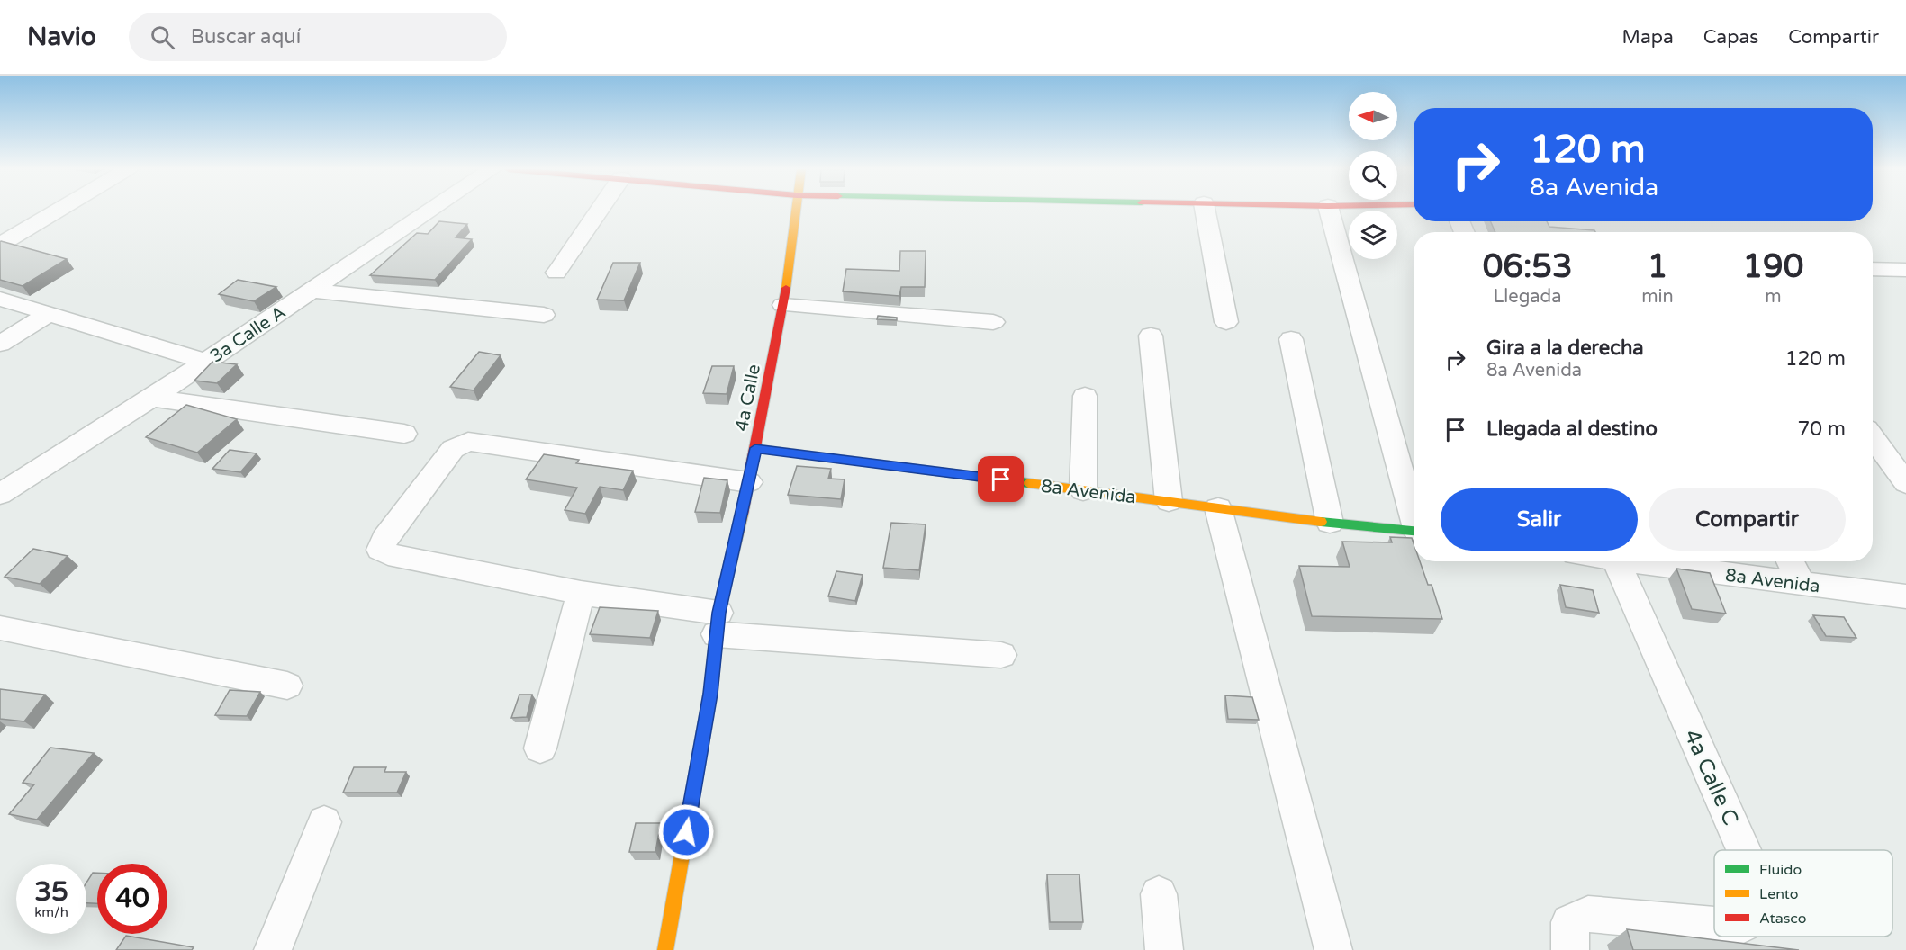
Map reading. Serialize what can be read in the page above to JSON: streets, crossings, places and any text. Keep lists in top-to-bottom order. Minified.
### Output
{"streets":{"street":["3a Calle A","4a Calle","8a Avenida","4a Calle C"]},"crossings":[["4a Calle","8a Avenida"]],"legend":["Fluido","Lento","Atasco"],"north":"left","page":{"header":"Navio","search":"Buscar aquí","nav":["Mapa","Capas","Compartir"],"turn":["120 m","8a Avenida"],"eta":["06:53","Llegada","1","min","190","m"],"list":[{"name":"Gira a la derecha","note":"8a Avenida","value":"120 m"},{"name":"Llegada al destino","value":"70 m"}],"buttons":["Salir","Compartir"],"speed":"35 km/h","limit":"40"}}
